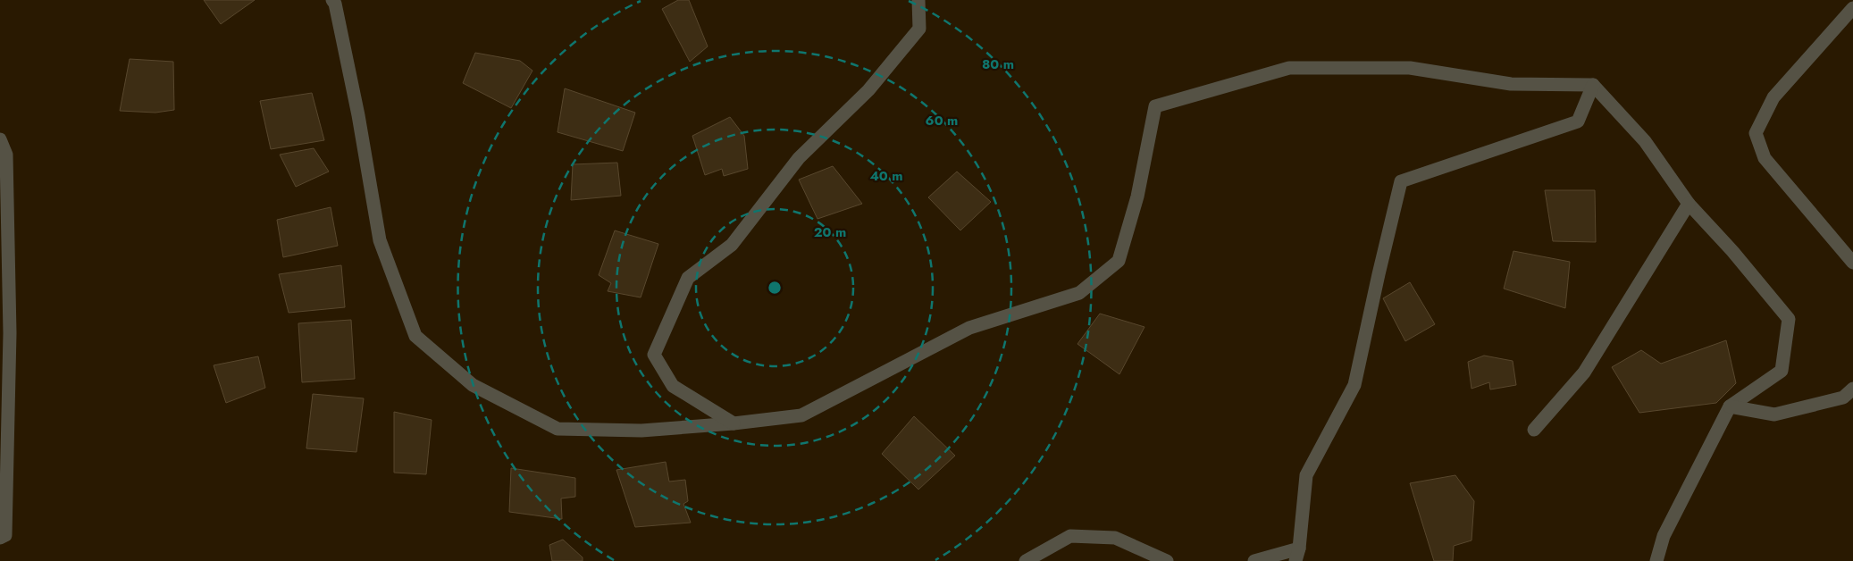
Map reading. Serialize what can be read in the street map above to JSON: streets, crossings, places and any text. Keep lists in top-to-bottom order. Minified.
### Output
{"rings":["80 m","60 m","40 m","20 m"]}
